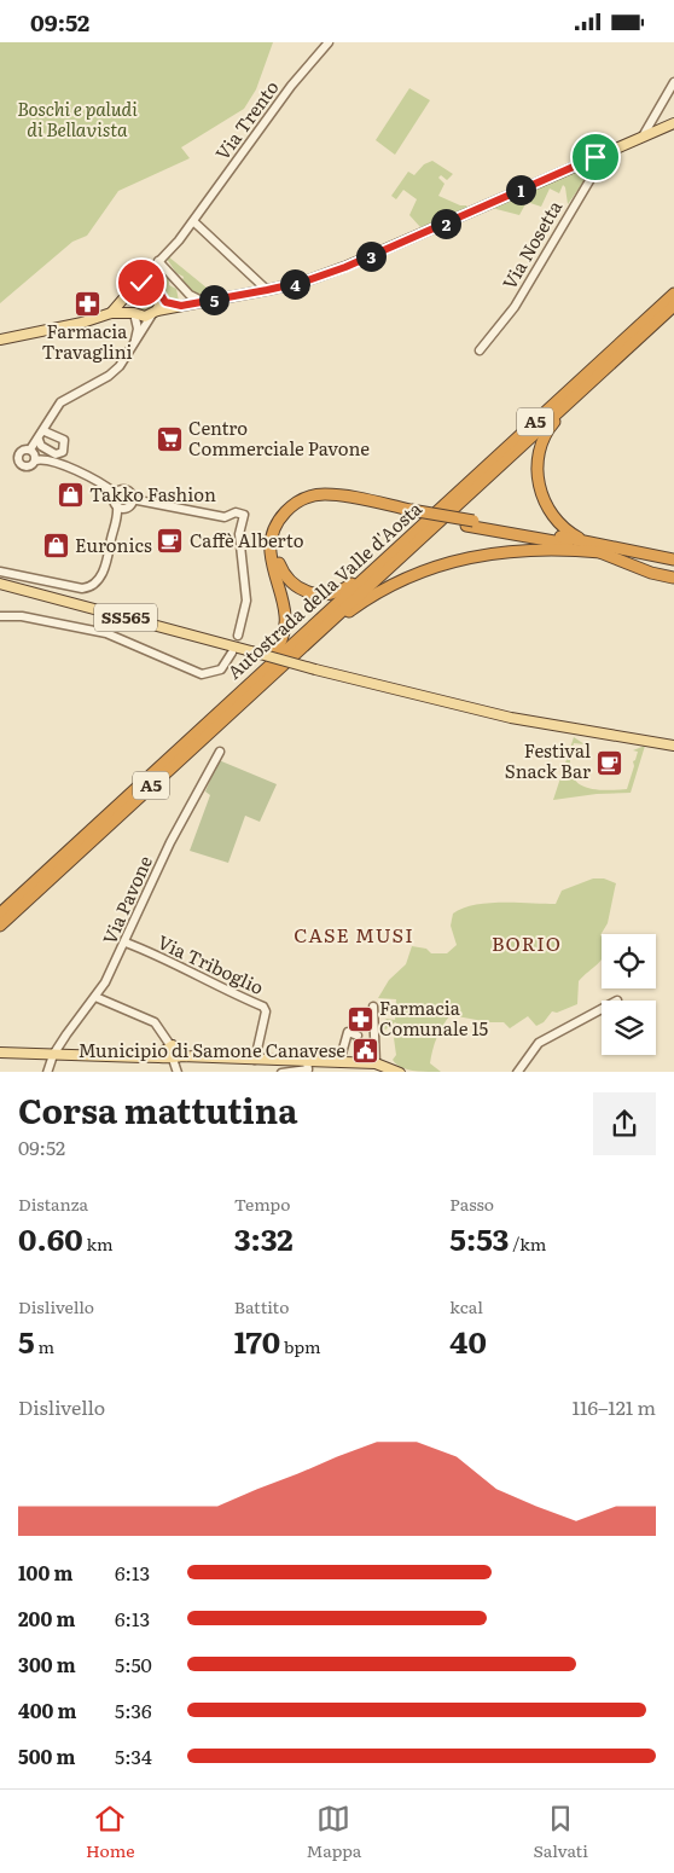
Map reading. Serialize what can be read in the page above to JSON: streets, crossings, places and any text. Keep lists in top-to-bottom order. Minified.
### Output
{"streets":{"highway":["A5","Autostrada della Valle d'Aosta"],"main road":["SS565"],"street":["Via Trento","Via Nosetta","Via Pavone","Via Triboglio"]},"crossings":[["Via Pavone","Via Triboglio"]],"districts":["CASE MUSI","BORIO"],"parks":["Boschi e paludi di Bellavista"],"places":{"pharmacy":["Farmacia Travaglini","Farmacia Comunale 15"],"supermarket":["Centro Commerciale Pavone"],"shop":["Takko Fashion","Euronics"],"cafe":["Caffè Alberto","Festival Snack Bar"],"public building":["Municipio di Samone Canavese"]},"page":{"status":"09:52","pins":["1","2","3","4","5"],"heading":["Corsa mattutina","09:52"],"stats":[["Distanza","0.60 km"],["Tempo","3:32"],["Passo","5:53 /km"],["Dislivello","5 m"],["Battito","170 bpm"],["kcal","40"]],"chart":["Dislivello","116–121 m"],"list":[{"name":"100 m","note":"6:13"},{"name":"200 m","note":"6:13"},{"name":"300 m","note":"5:50"},{"name":"400 m","note":"5:36"},{"name":"500 m","note":"5:34"}],"tabs":["Home","Mappa","Salvati"]}}
